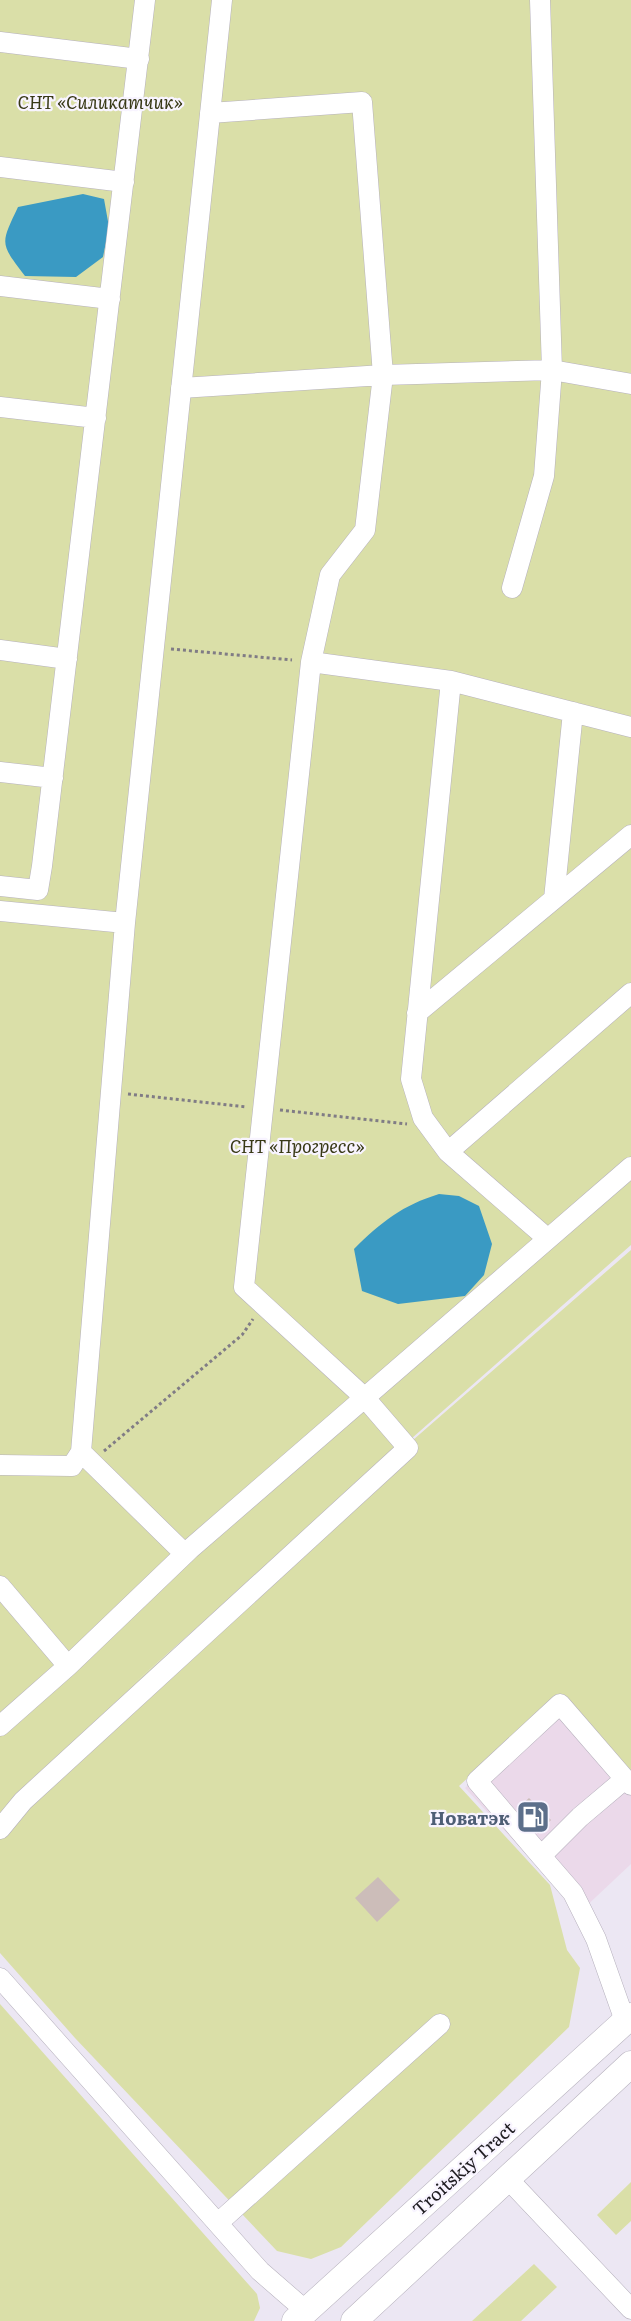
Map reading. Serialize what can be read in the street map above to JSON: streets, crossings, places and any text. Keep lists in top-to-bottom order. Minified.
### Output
{"streets":{"main road":["Troitskiy Tract"]},"parks":["СНТ «Силикатчик»","СНТ «Прогресс»"],"places":{"fuel station":["Новатэк"]}}
